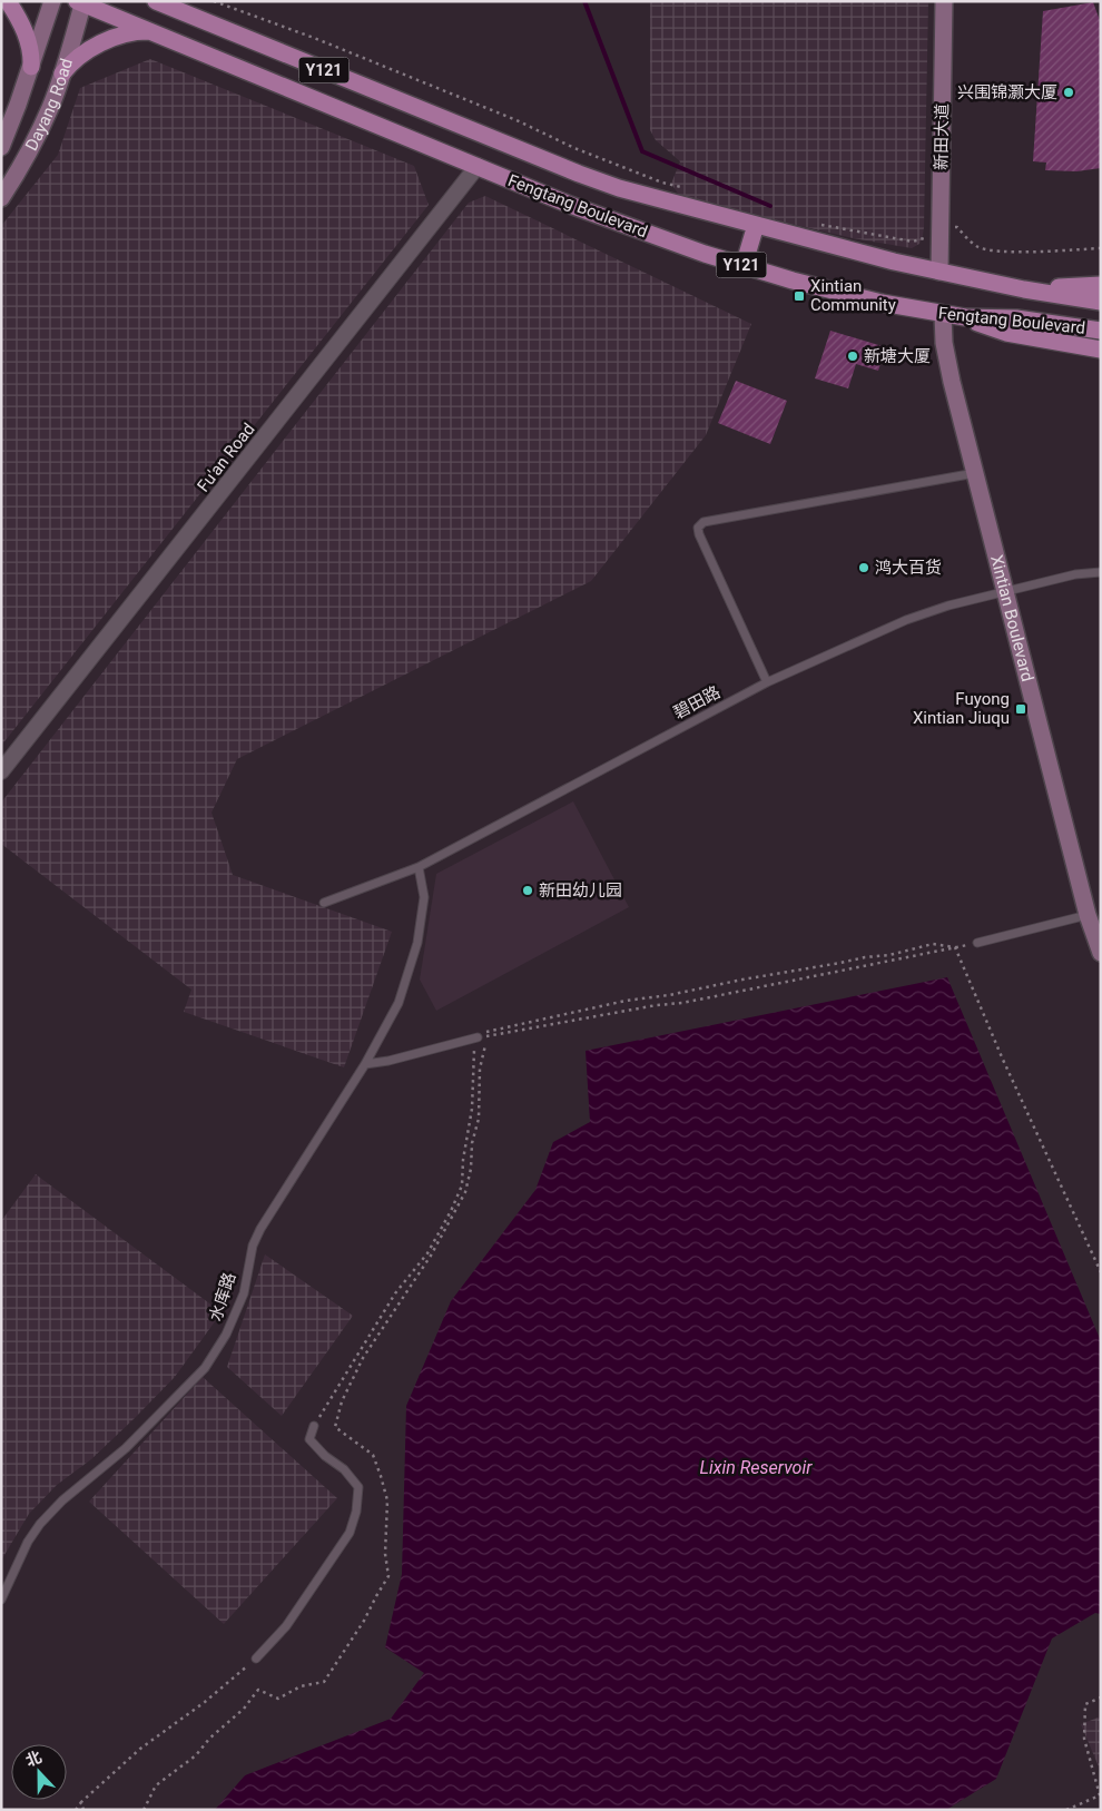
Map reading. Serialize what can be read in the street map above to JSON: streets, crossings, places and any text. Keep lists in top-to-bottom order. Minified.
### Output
{"streets":{"main road":["Y121","Fengtang Boulevard"],"street":["Dayang Road","新田大道","Fu'an Road","Xintian Boulevard"],"lane":["碧田路","水库路"]},"crossings":[["Dayang Road","Fengtang Boulevard"],["新田大道","Fengtang Boulevard"],["Fengtang Boulevard","Fu'an Road"],["Fengtang Boulevard","Xintian Boulevard"],["Xintian Boulevard","碧田路"],["碧田路","水库路"]],"water":["Lixin Reservoir"],"places":{"other":["兴围锦灏大厦","新塘大厦","鸿大百货","新田幼儿园"],"transit":["Xintian Community","Fuyong Xintian Jiuqu"]},"north":"top"}
